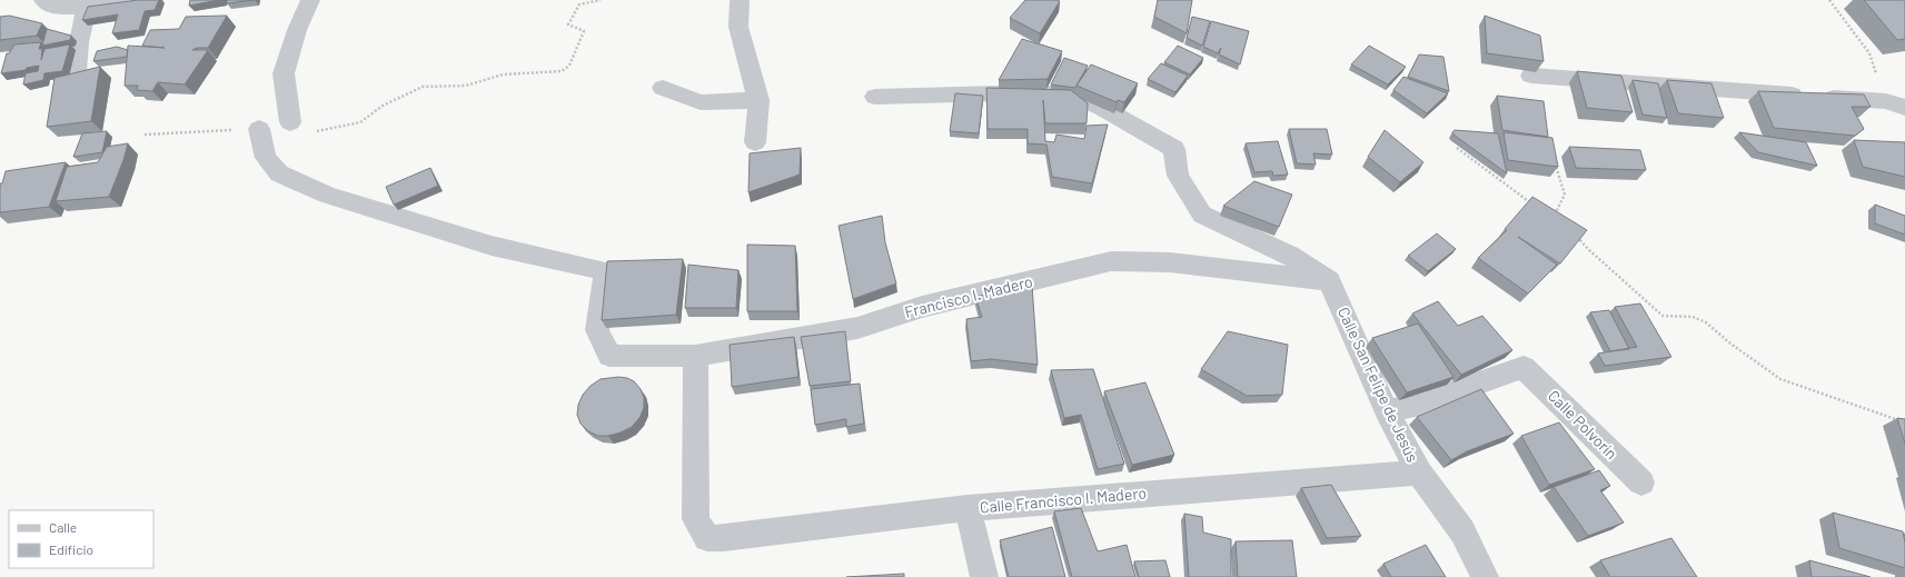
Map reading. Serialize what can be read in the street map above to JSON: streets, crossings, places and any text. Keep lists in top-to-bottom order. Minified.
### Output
{"streets":{"street":["Francisco I. Madero","Calle San Felipe de Jesús","Calle Polvorín","Calle Francisco I. Madero"]},"crossings":[["Francisco I. Madero","Calle San Felipe de Jesús"],["Francisco I. Madero","Calle Francisco I. Madero"],["Calle San Felipe de Jesús","Calle Polvorín"],["Calle San Felipe de Jesús","Calle Francisco I. Madero"]],"legend":["Calle","Edificio"]}
